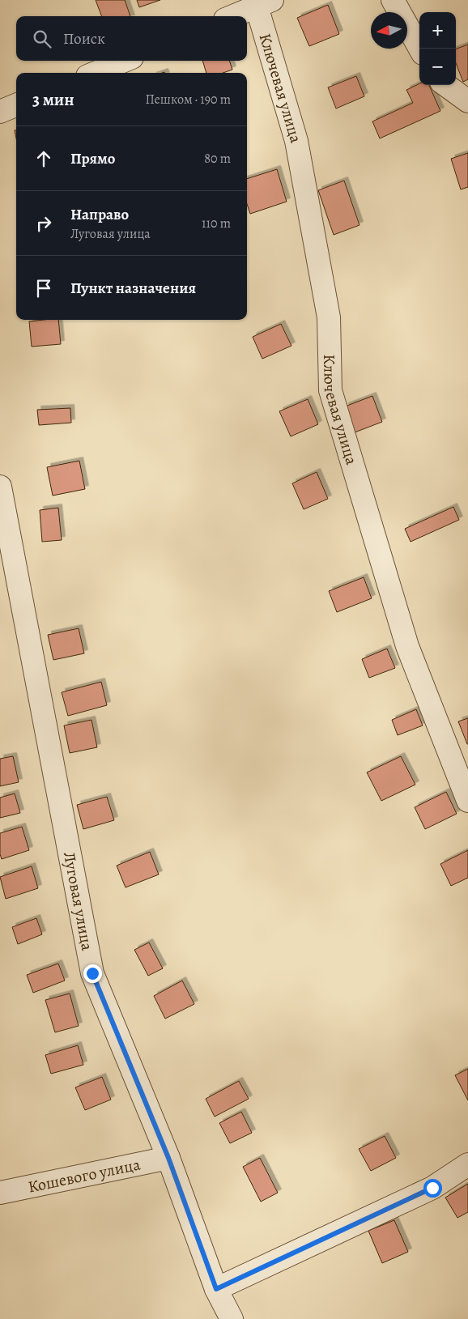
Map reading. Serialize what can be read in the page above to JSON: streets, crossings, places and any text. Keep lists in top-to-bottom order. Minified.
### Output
{"streets":{"street":["Ключевая улица","Луговая улица","Кошевого улица"]},"crossings":[["Луговая улица","Кошевого улица"]],"north":"left","page":{"map_buttons":["+","−"],"search":"Поиск","heading":["3 мин","Пешком · 190 m"],"list":[["Прямо","80 m"],["Направо","Луговая улица","110 m"],"Пункт назначения"]}}
